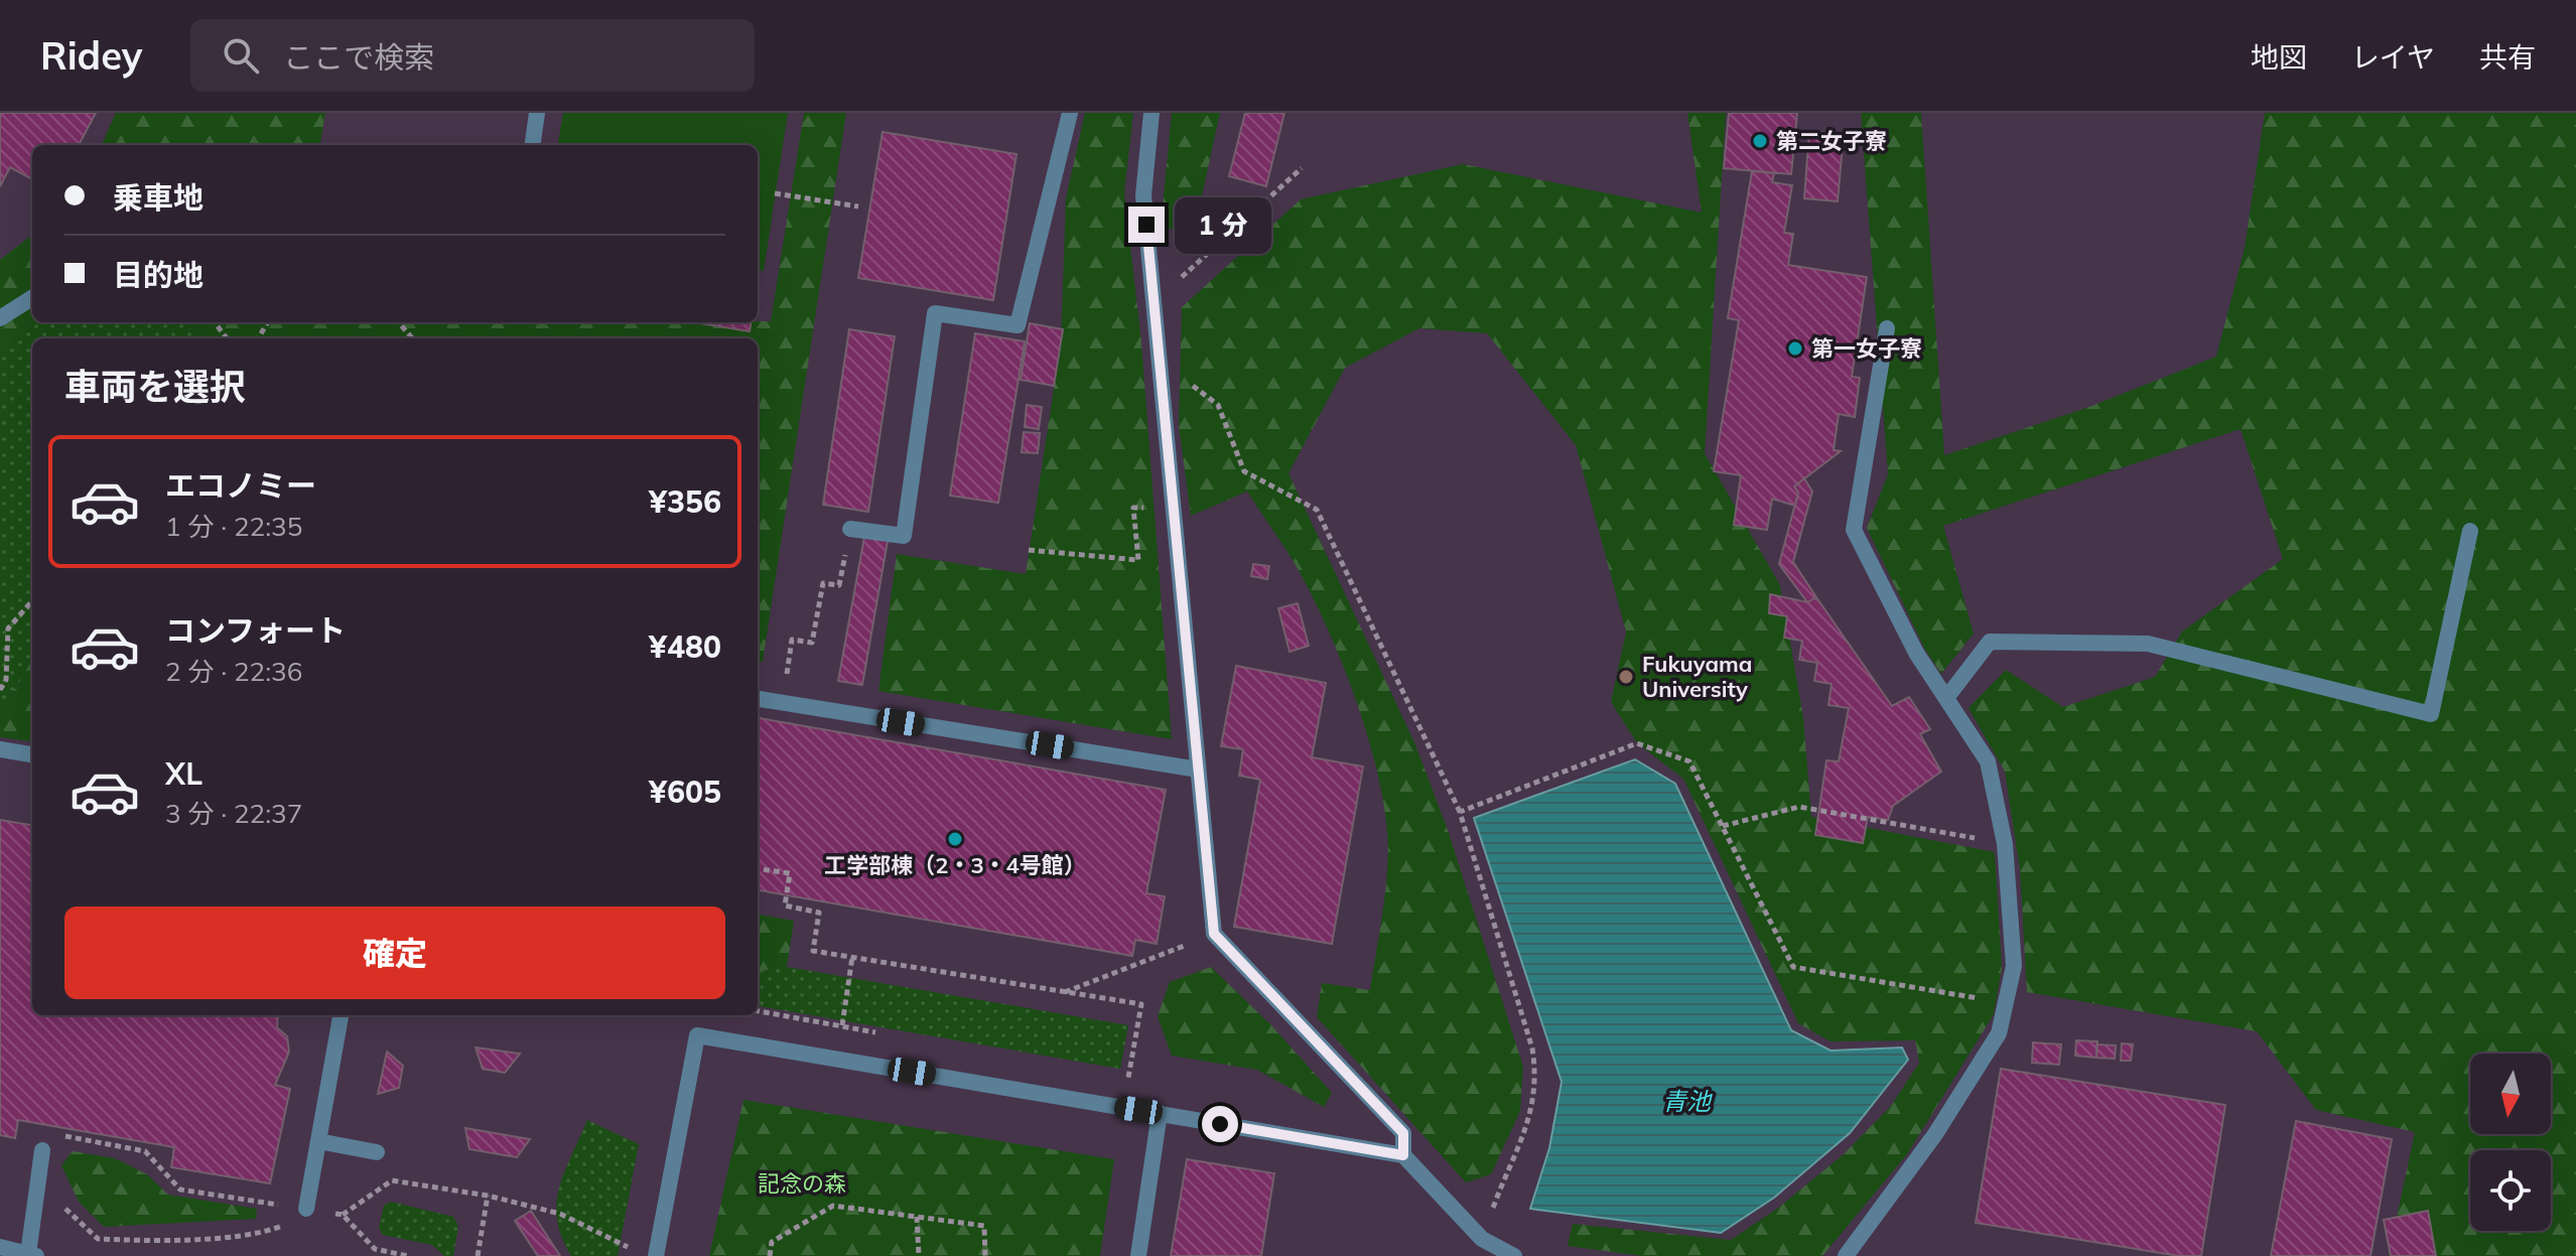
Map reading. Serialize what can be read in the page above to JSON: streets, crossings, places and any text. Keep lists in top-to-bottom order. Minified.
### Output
{"water":["青池"],"parks":["記念の森"],"places":["第二女子寮","第一女子寮","Fukuyama University","工学部棟（2・3・4号館）"],"north":"bottom","page":{"header":"Ridey","search":"ここで検索","nav":["地図","レイヤ","共有"],"banner":["乗車地","目的地"],"bubble":"1 分","heading":"車両を選択","list":[{"name":"エコノミー","note":"1 分 · 22:35","value":"¥356"},{"name":"コンフォート","note":"2 分 · 22:36","value":"¥480"},{"name":"XL","note":"3 分 · 22:37","value":"¥605"}],"buttons":"確定"}}
